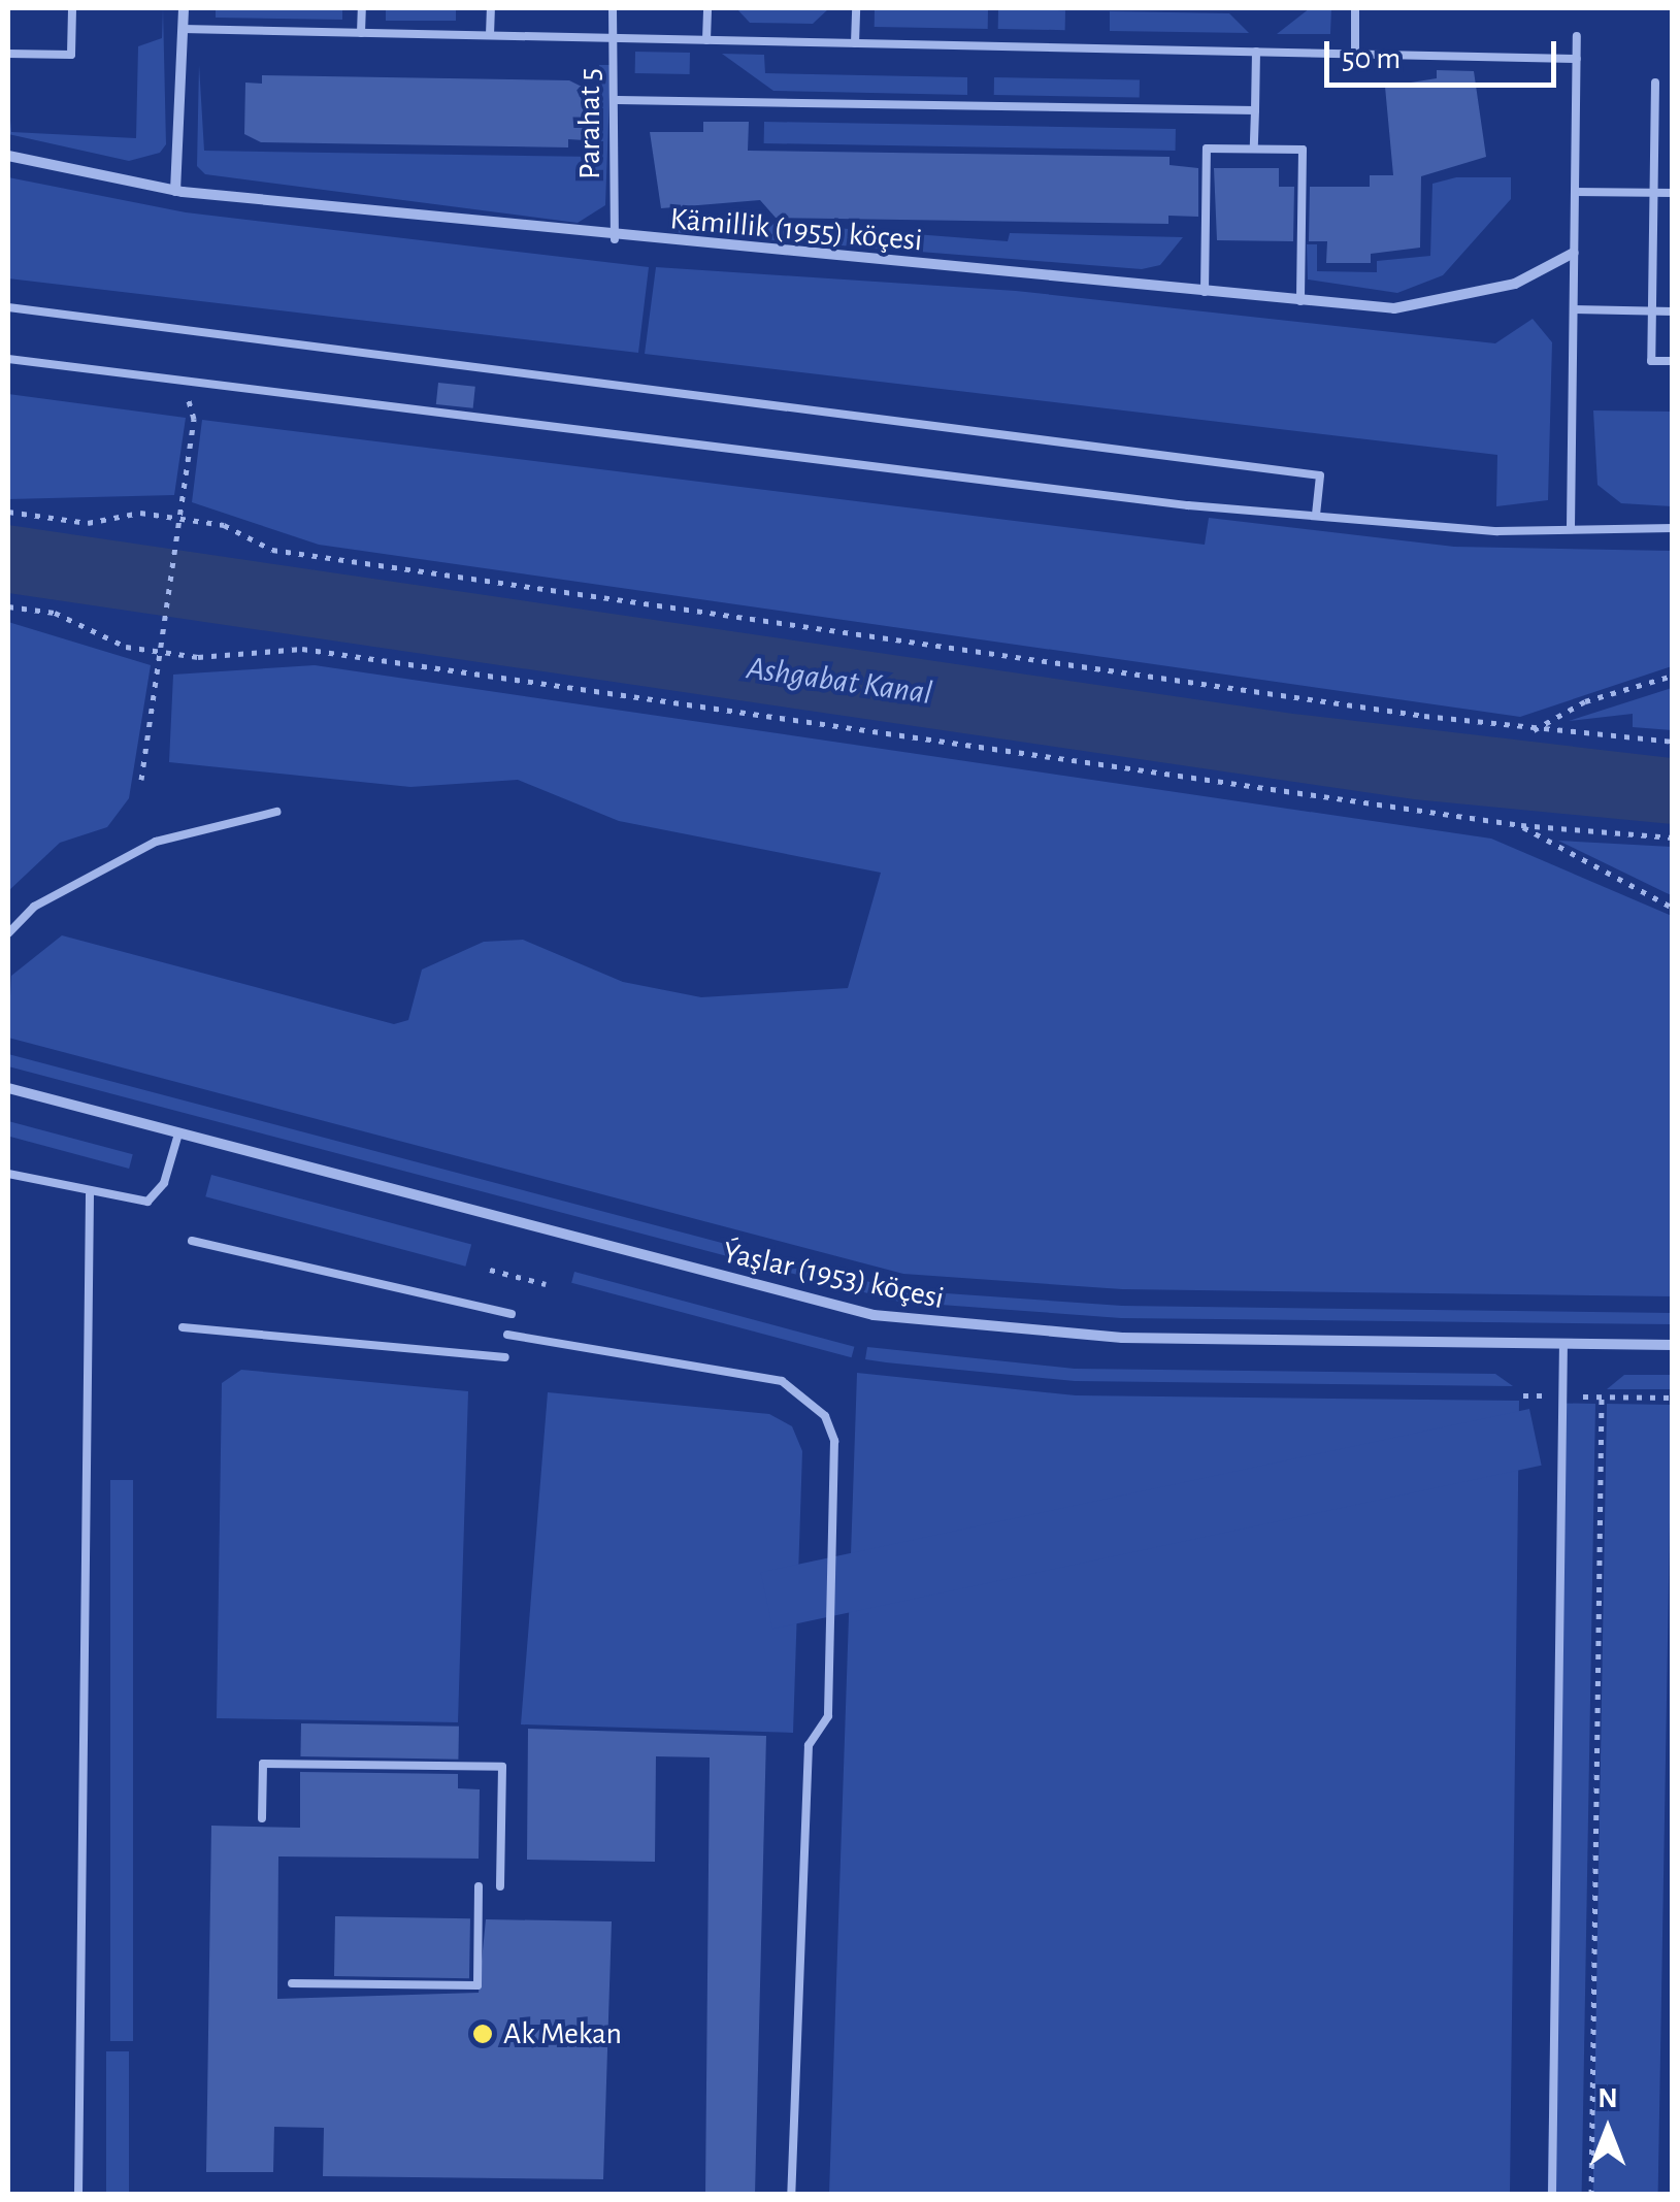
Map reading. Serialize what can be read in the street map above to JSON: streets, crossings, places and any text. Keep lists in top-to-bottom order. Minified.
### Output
{"streets":{"street":["Kämillik (1955) köçesi","Ýaşlar (1953) köçesi"],"lane":["Parahat 5"]},"crossings":[["Parahat 5","Kämillik (1955) köçesi"]],"water":["Ashgabat Kanal"],"places":["Ak Mekan"],"scale_bar":"50 m","north":"top"}
